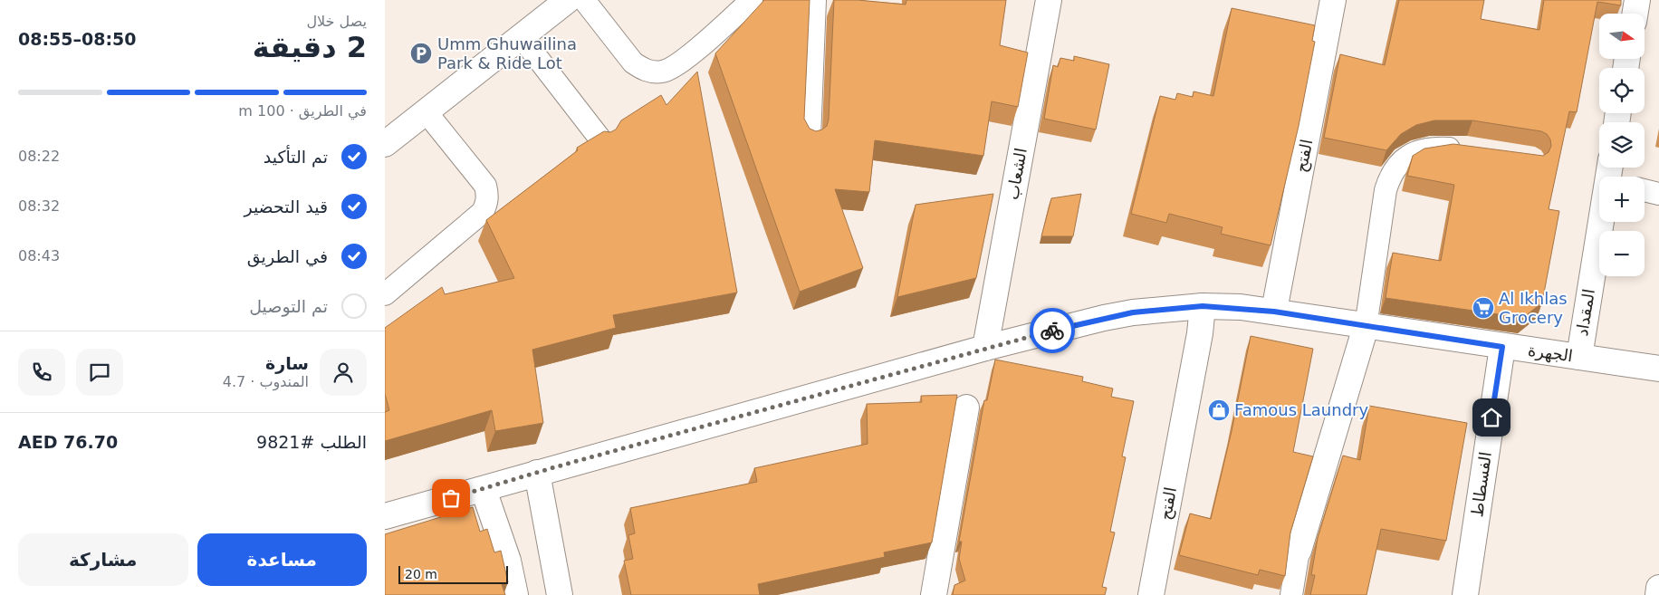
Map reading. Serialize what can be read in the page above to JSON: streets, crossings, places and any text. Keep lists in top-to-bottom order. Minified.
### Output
{"streets":{"street":["الفتح","الشعاب","المقداد","الجهرة","الفسطاط"]},"crossings":[["الفتح","الجهرة"],["الشعاب","الجهرة"],["المقداد","الجهرة"],["الجهرة","الفسطاط"]],"places":{"parking":["Umm Ghuwailina Park & Ride Lot"],"supermarket":["Al Ikhlas Grocery"],"shop":["Famous Laundry"]},"scale_bar":"20 m","north":"right","page":{"heading":["2 دقيقة","يصل خلال","08:50–08:55"],"panel":["سارة","المندوب · 4.7","الطلب #9821","AED 76.70"],"map_buttons":["+","−"],"bar":"في الطريق · 100 m","list":[["تم التأكيد","08:22"],["قيد التحضير","08:32"],["في الطريق","08:43"],"تم التوصيل"],"buttons":["مساعدة","مشاركة"],"scale":"20 m"}}
